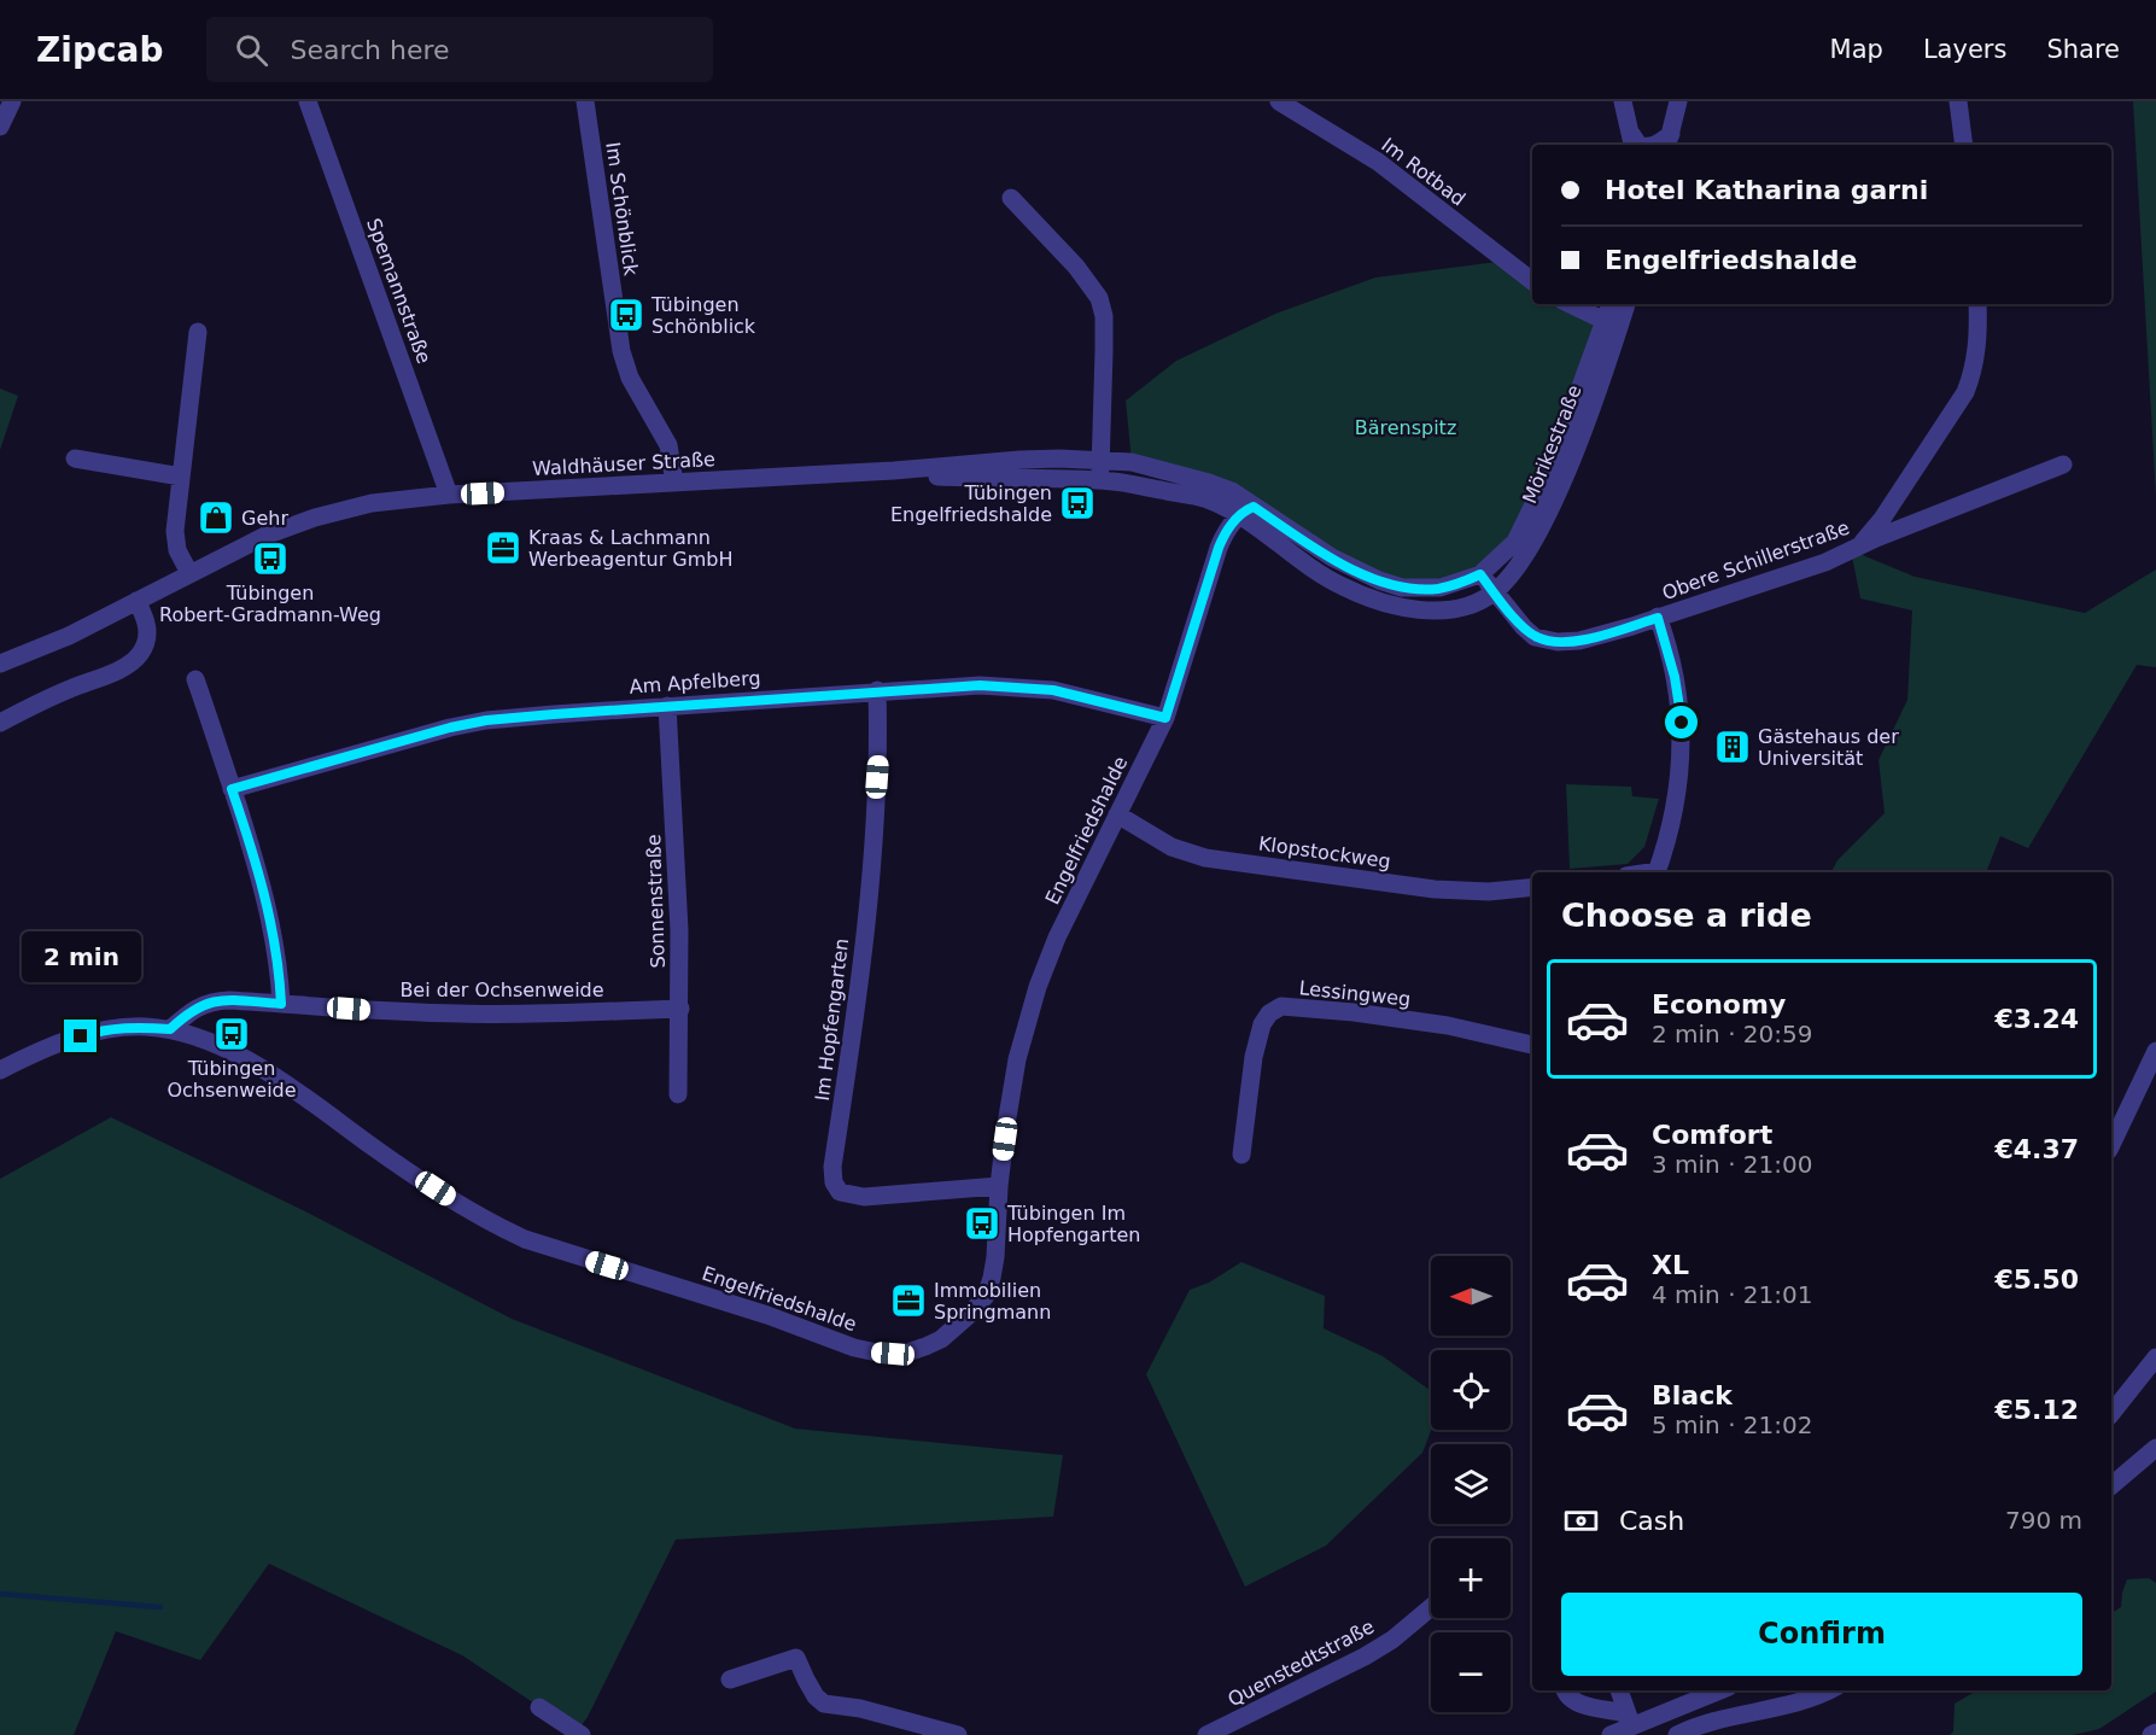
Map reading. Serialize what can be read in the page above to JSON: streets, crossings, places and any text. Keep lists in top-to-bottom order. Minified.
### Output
{"streets":{"street":["Im Rotbad","Im Schönblick","Spemannstraße","Mörikestraße","Waldhäuser Straße","Obere Schillerstraße","Am Apfelberg","Engelfriedshalde","Klopstockweg","Sonnenstraße","Bei der Ochsenweide","Lessingweg","Im Hopfengarten","Quenstedtstraße"]},"crossings":[["Im Schönblick","Waldhäuser Straße"],["Spemannstraße","Waldhäuser Straße"],["Mörikestraße","Waldhäuser Straße"],["Mörikestraße","Obere Schillerstraße"],["Waldhäuser Straße","Obere Schillerstraße"],["Waldhäuser Straße","Engelfriedshalde"],["Am Apfelberg","Engelfriedshalde"],["Am Apfelberg","Sonnenstraße"],["Am Apfelberg","Im Hopfengarten"],["Engelfriedshalde","Klopstockweg"],["Engelfriedshalde","Bei der Ochsenweide"],["Engelfriedshalde","Im Hopfengarten"],["Sonnenstraße","Bei der Ochsenweide"]],"parks":["Bärenspitz"],"places":{"bus stop":["Tübingen Schönblick","Tübingen Engelfriedshalde","Tübingen Robert-Gradmann-Weg","Tübingen Ochsenweide","Tübingen Im Hopfengarten"],"shop":["Gehr"],"office":["Kraas & Lachmann Werbeagentur GmbH","Immobilien Springmann"],"building":["Gästehaus der Universität"]},"north":"left","page":{"header":"Zipcab","search":"Search here","nav":["Map","Layers","Share"],"banner":["Hotel Katharina garni","Engelfriedshalde"],"heading":"Choose a ride","bubble":"2 min","list":[{"name":"Economy","note":"2 min · 20:59","value":"€3.24"},{"name":"Comfort","note":"3 min · 21:00","value":"€4.37"},{"name":"XL","note":"4 min · 21:01","value":"€5.50"},{"name":"Black","note":"5 min · 21:02","value":"€5.12"}],"map_buttons":["+","−"],"pay":["Cash","790 m"],"buttons":"Confirm"}}
